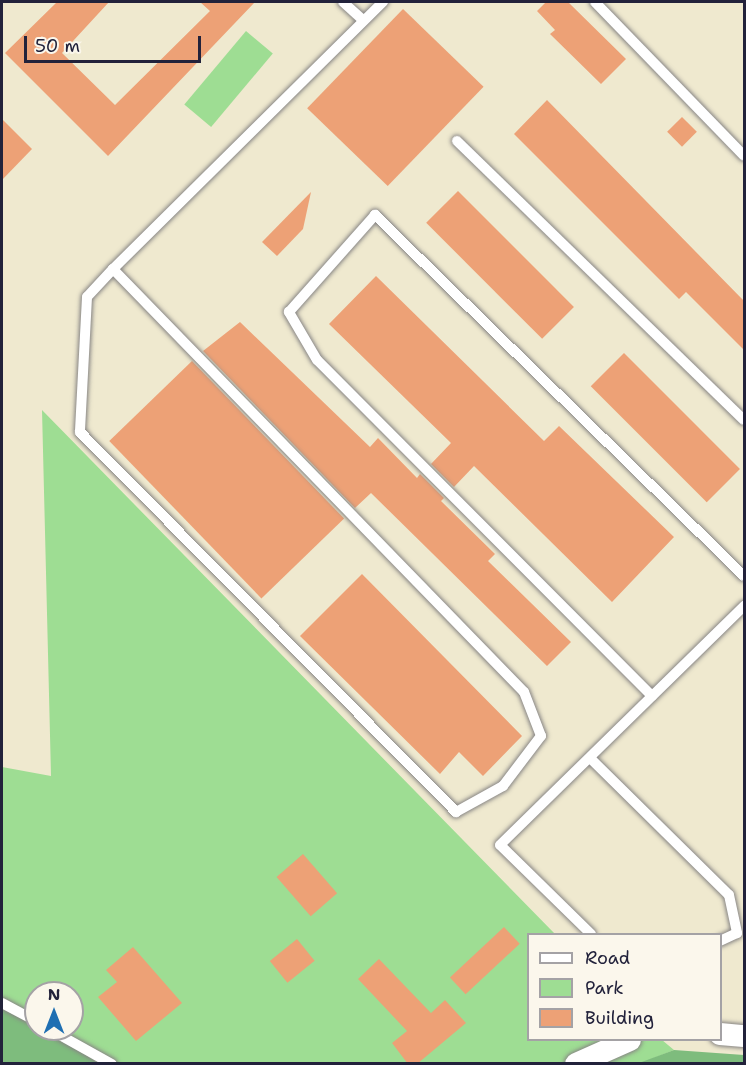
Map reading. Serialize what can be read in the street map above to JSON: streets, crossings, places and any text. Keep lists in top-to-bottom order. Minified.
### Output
{"legend":["Road","Park","Building"],"scale_bar":"50 m","north":"top"}
